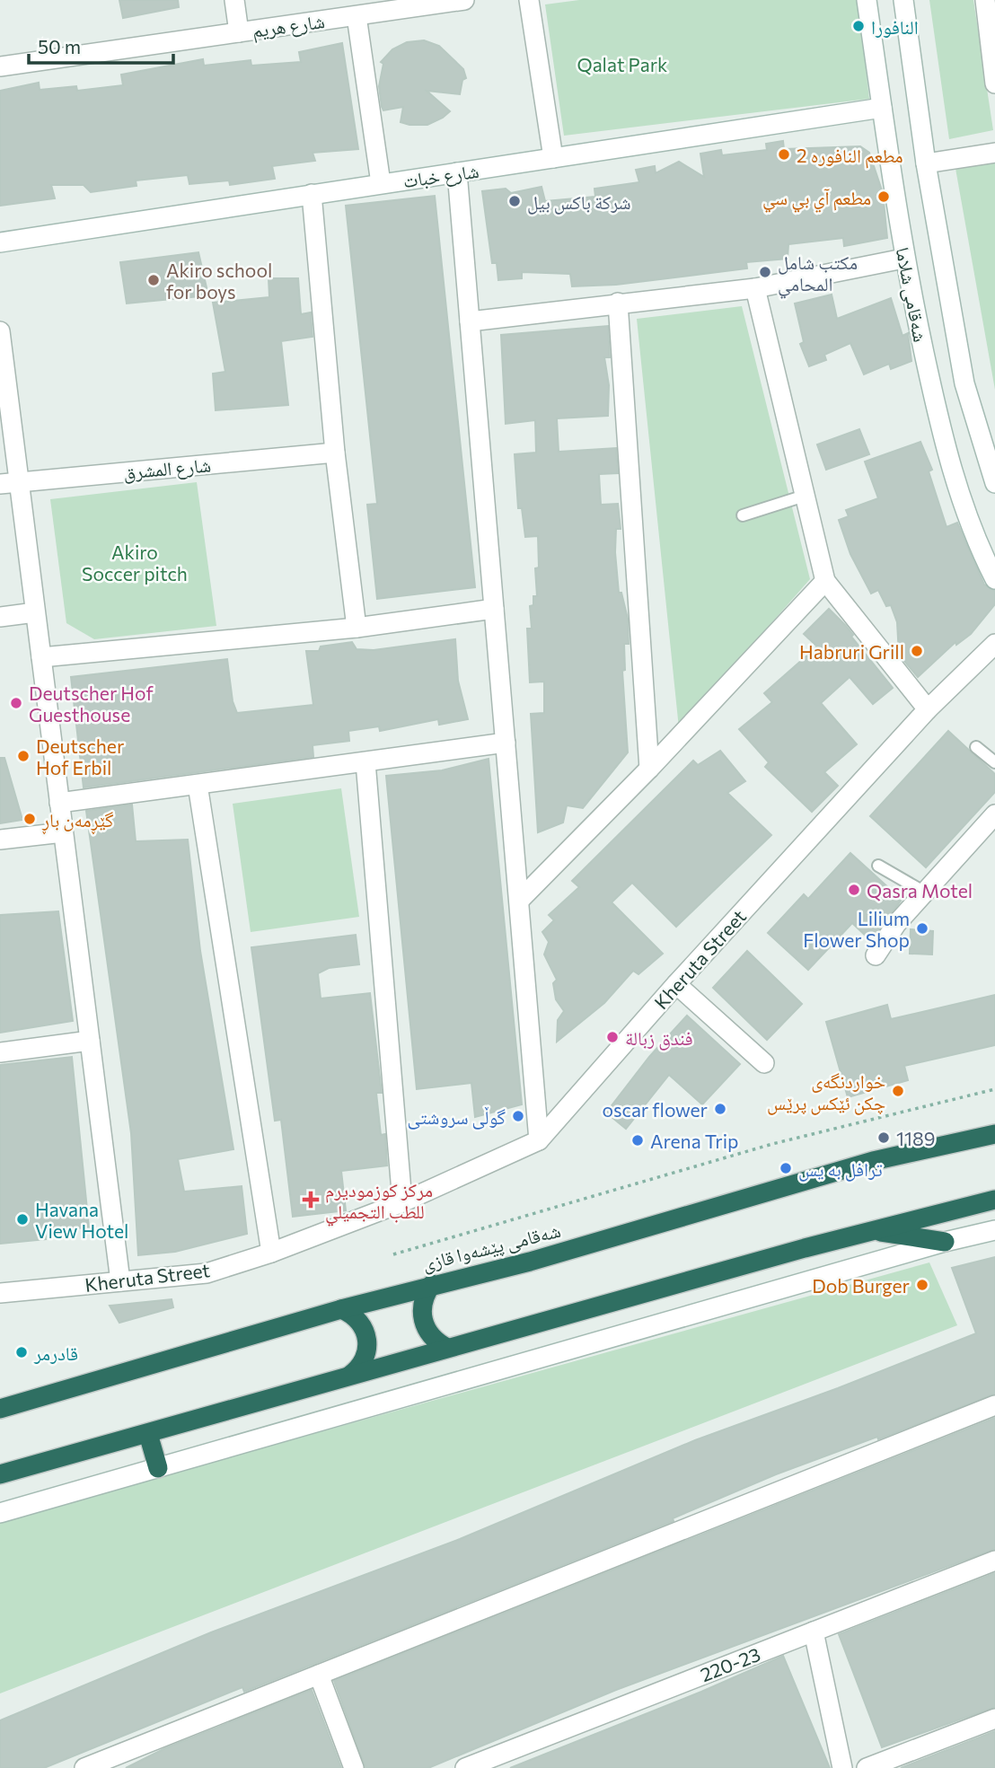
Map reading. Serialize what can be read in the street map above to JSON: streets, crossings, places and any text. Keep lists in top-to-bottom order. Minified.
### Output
{"streets":{"highway":["شەقامی پێشەوا قازی"],"street":["شارع هريم","شارع خبات","شەقامی شلاما","شارع المشرق","Kheruta Street","220-23"]},"crossings":[["شارع خبات","شەقامی شلاما"]],"parks":["Qalat Park","Akiro Soccer pitch"],"places":{"other":["النافورا","مطعم النافوره 2","مطعم آي بي سي","شركة باكس بيل","مكتب شامل المحامي","Akiro school for boys","Habruri Grill","Deutscher Hof Guesthouse","Deutscher Hof Erbil","گێڕمەن باڕ","Qasra Motel","Lilium Flower Shop","فندق زبالة","خواردنگەی چکن ئێکس پرێس","oscar flower","گوڵی سروشتی","1189","Arena Trip","ترافل به يس","Havana View Hotel","Dob Burger","قادرمر"],"health":["مركز كوزموديرم للطب التجميلي"]},"scale_bar":"50 m"}
